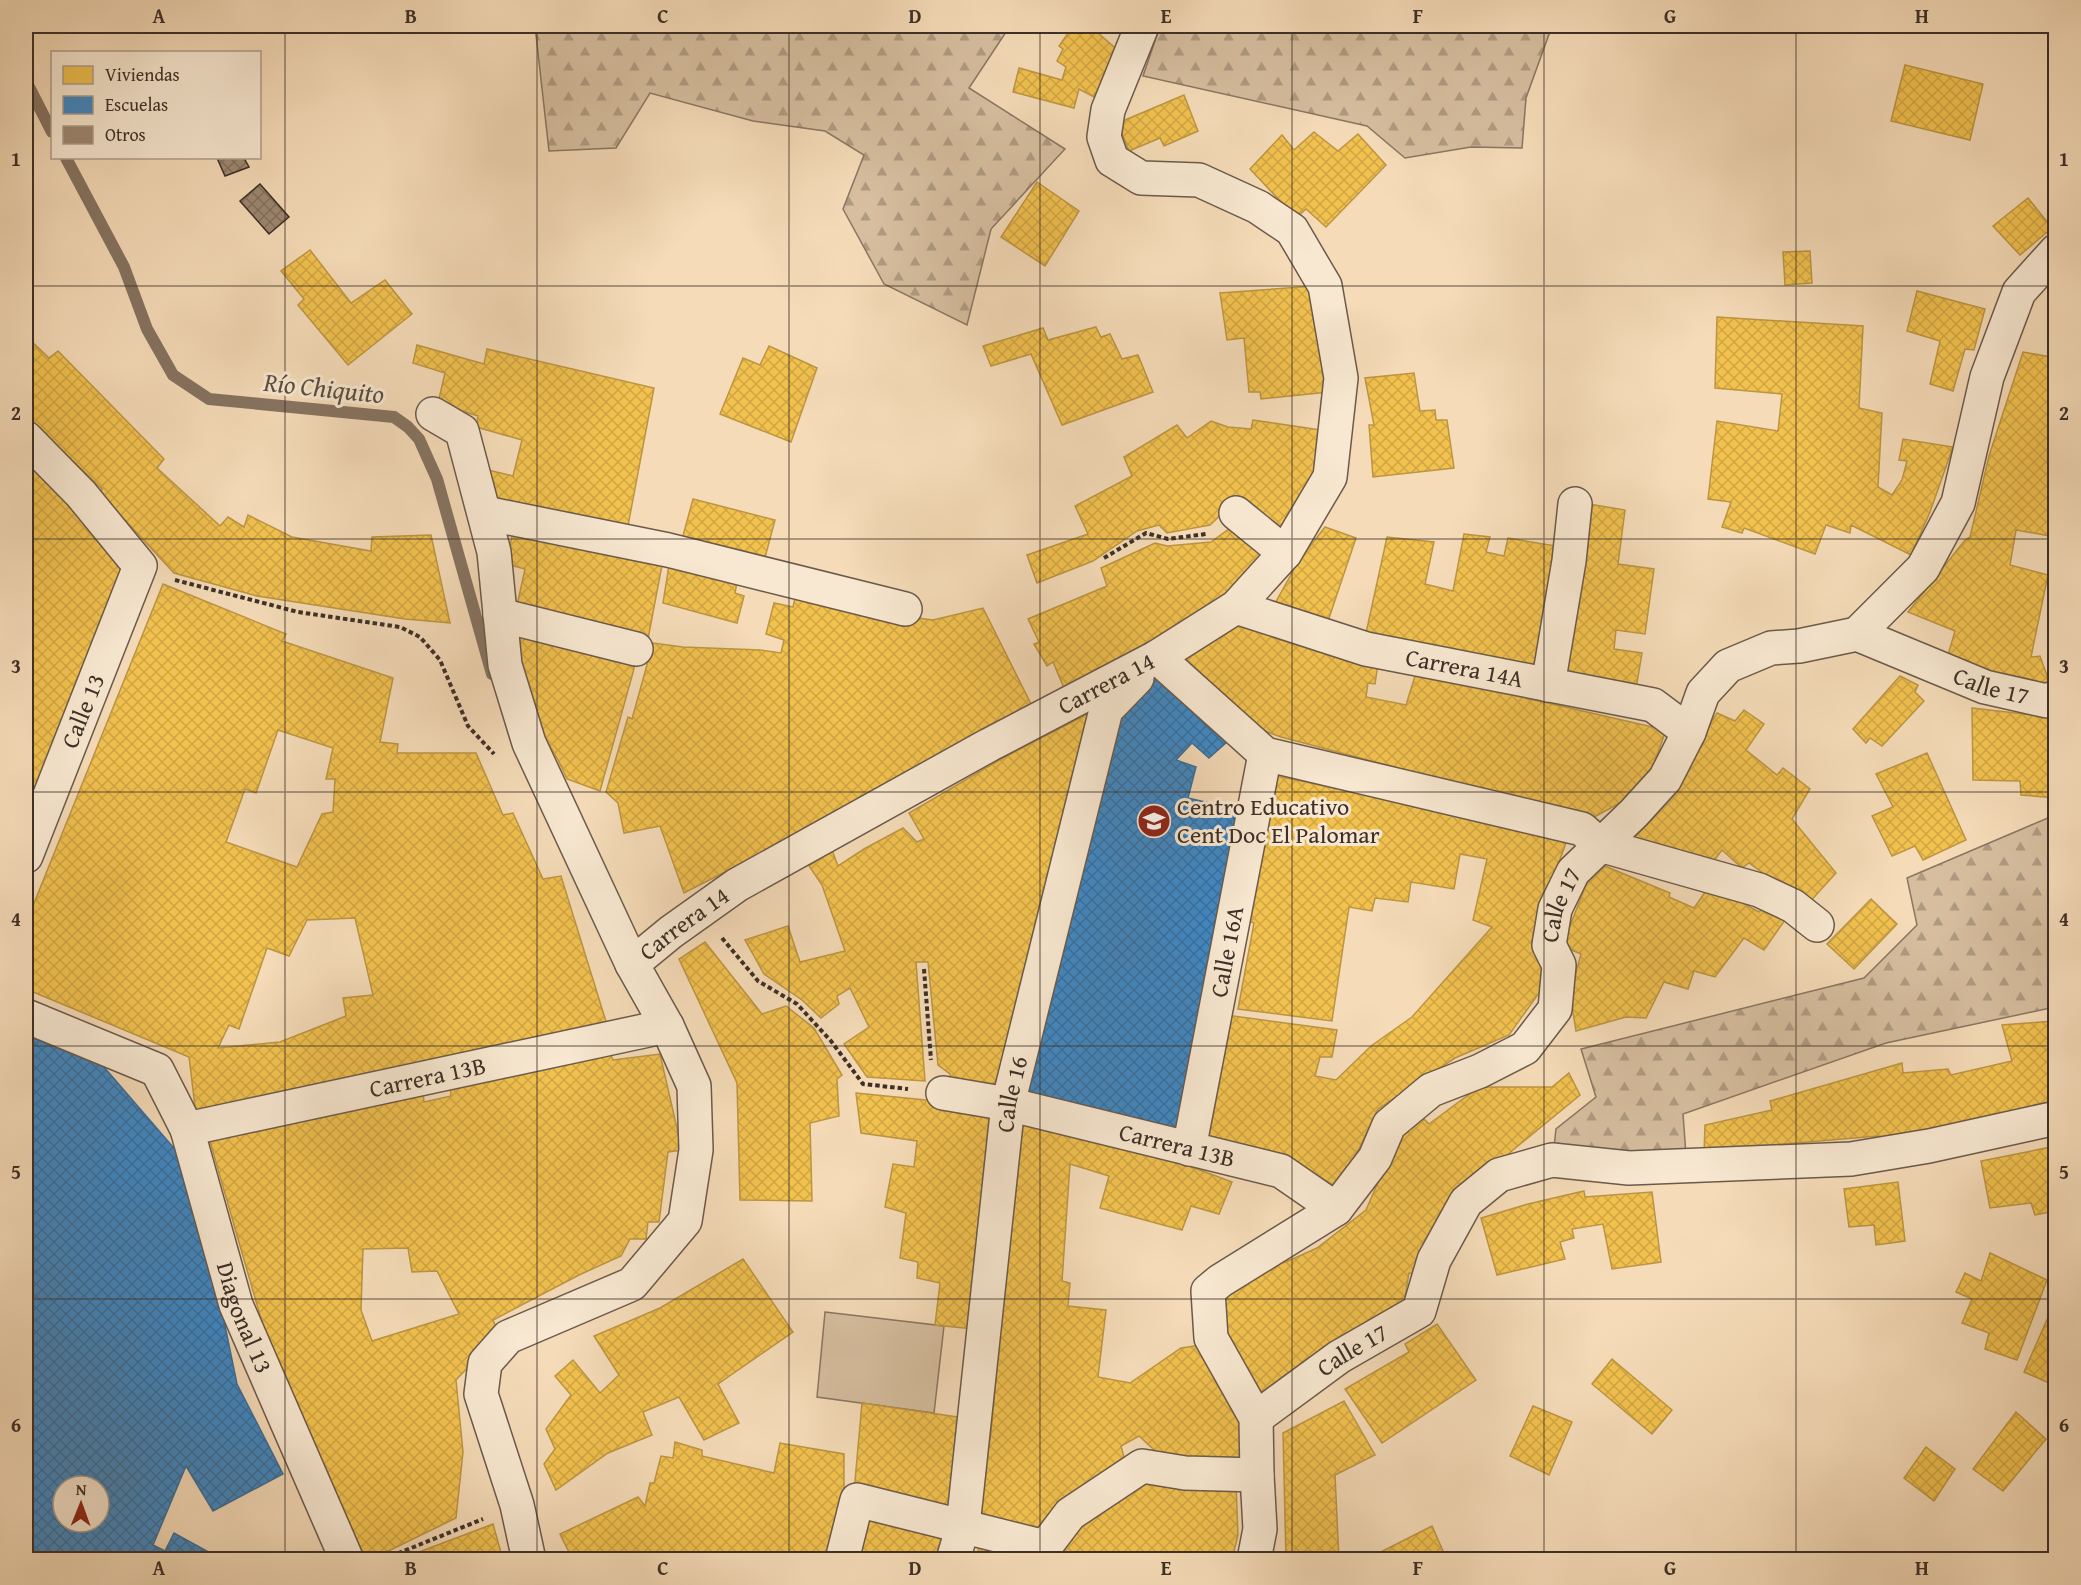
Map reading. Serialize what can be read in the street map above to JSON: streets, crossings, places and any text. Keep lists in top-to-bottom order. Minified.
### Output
{"streets":{"street":["Carrera 14A","Calle 17","Carrera 14","Calle 13","Calle 16A","Carrera 13B","Calle 16","Diagonal 13"]},"crossings":[["Carrera 14A","Calle 17"],["Calle 17","Carrera 14"],["Calle 17","Carrera 13B"],["Carrera 14","Calle 16A"],["Carrera 14","Calle 16"],["Calle 16A","Carrera 13B"],["Carrera 13B","Calle 16"],["Carrera 13B","Diagonal 13"]],"water":["Río Chiquito"],"places":{"school or university":["Centro Educativo Cent Doc El Palomar"]},"legend":["Viviendas","Escuelas","Otros"],"north":"top","grid":{"columns":["A","B","C","D","E","F","G","H"],"rows":["1","2","3","4","5","6"]}}
